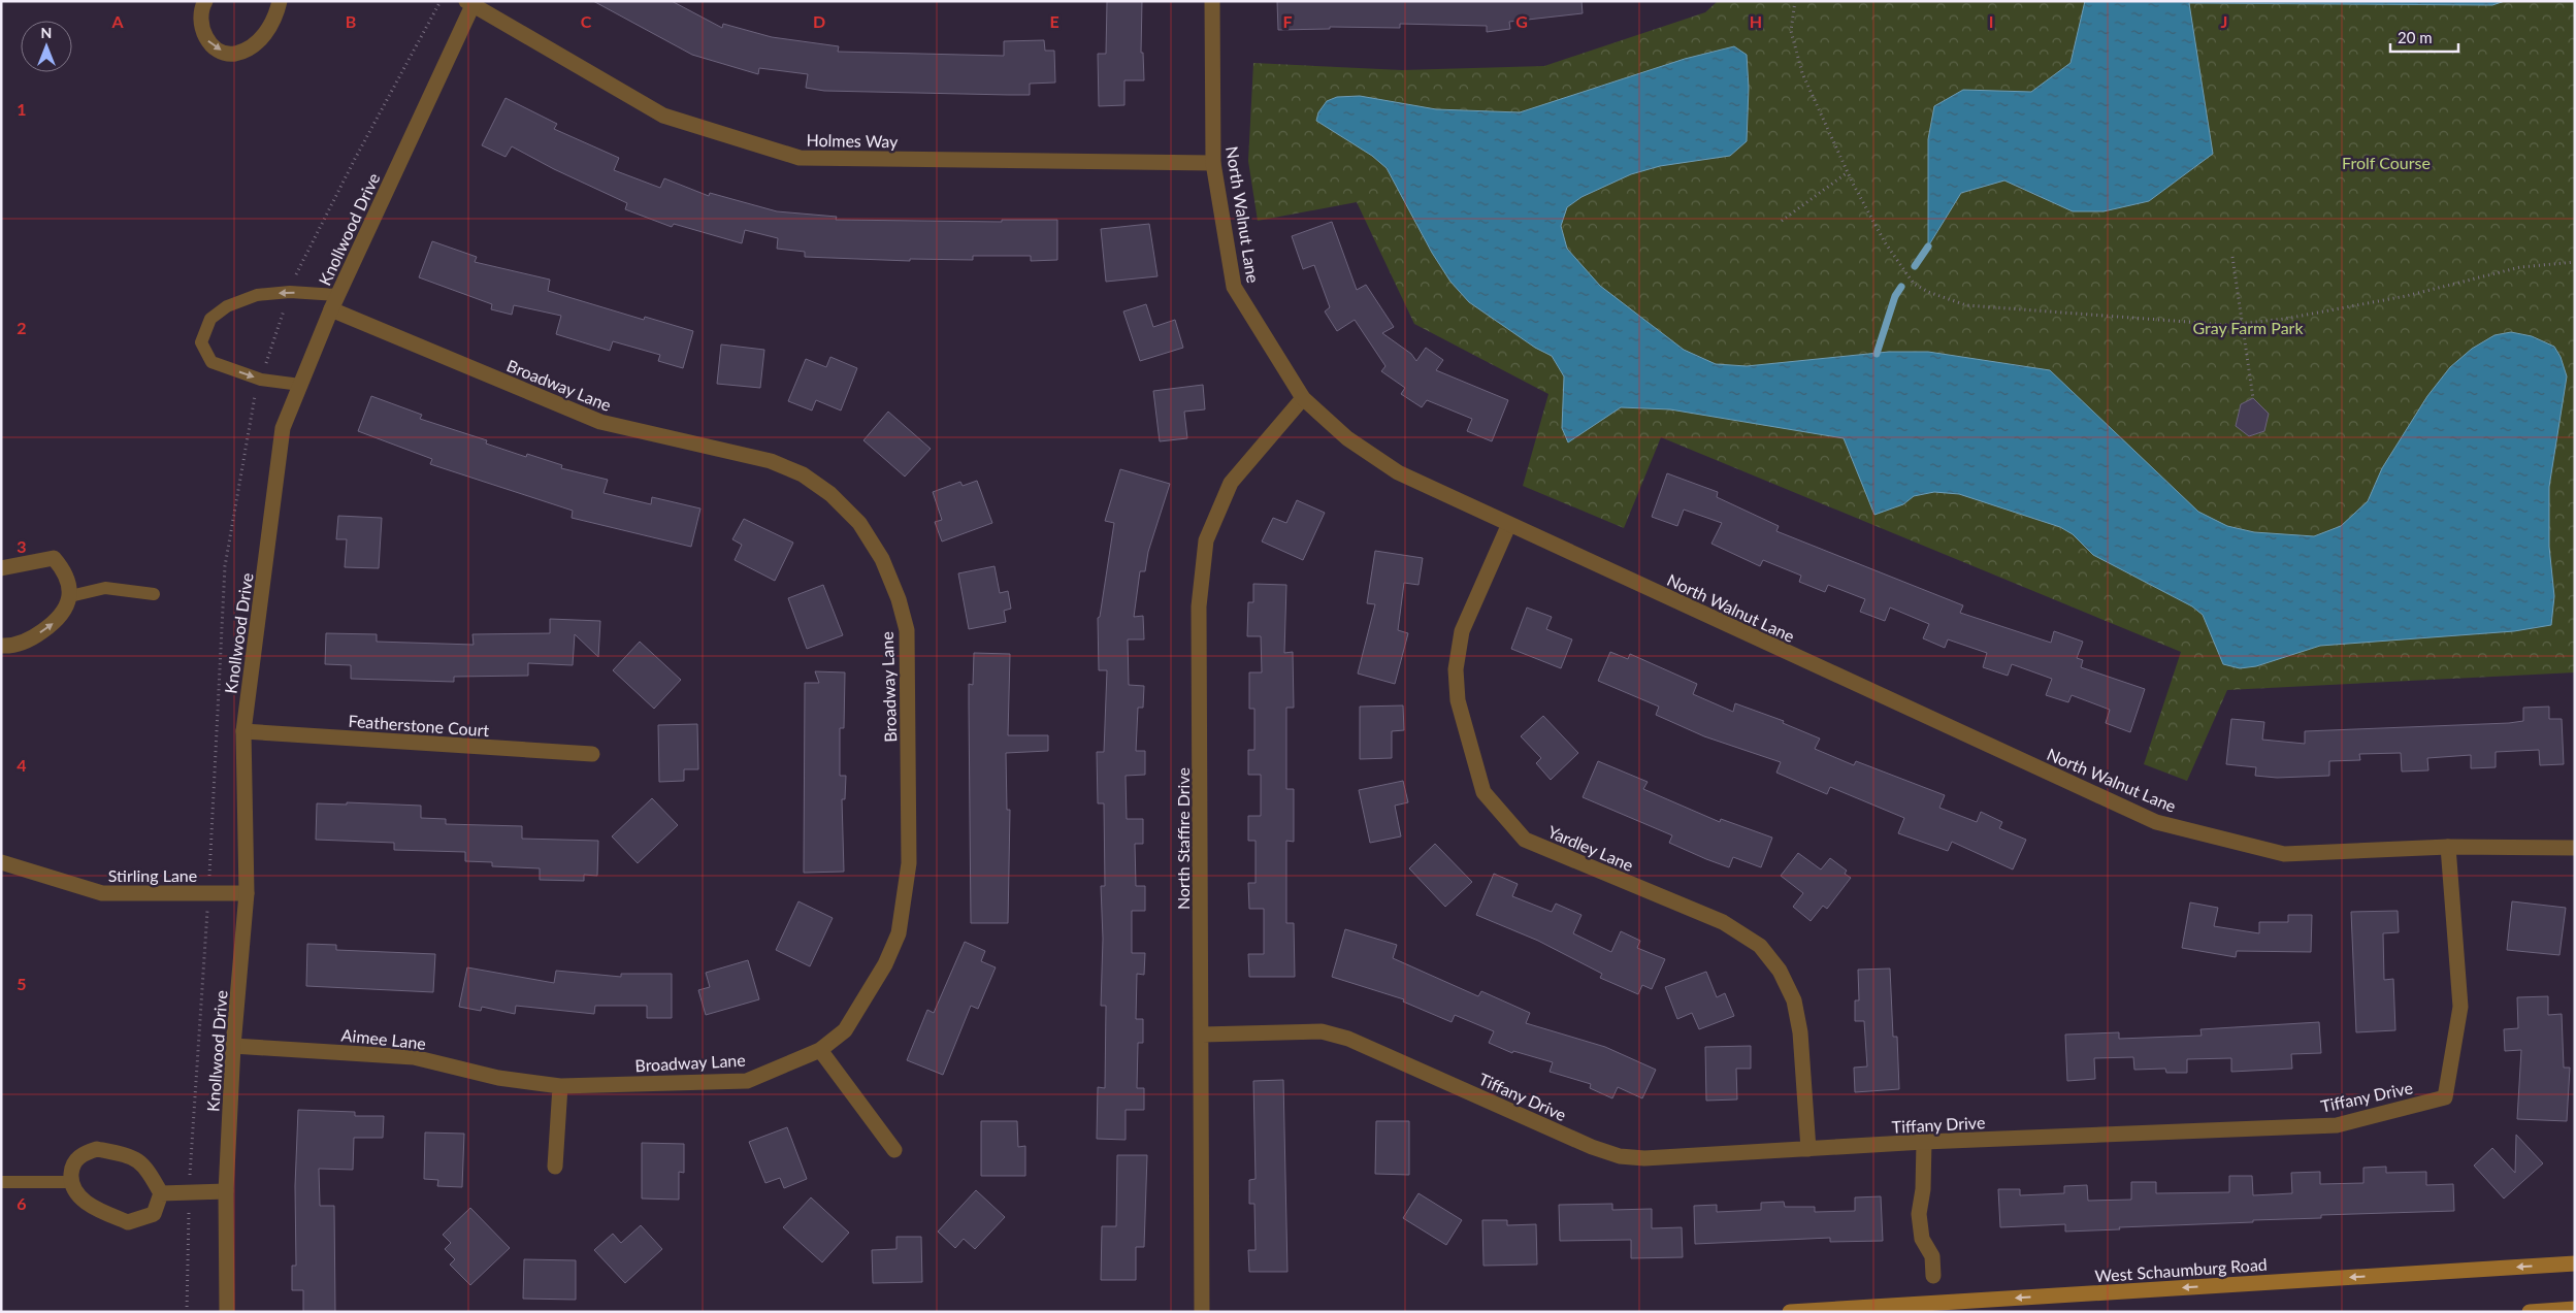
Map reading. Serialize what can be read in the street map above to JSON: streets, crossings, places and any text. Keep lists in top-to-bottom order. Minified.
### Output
{"streets":{"main road":["West Schaumburg Road"],"street":["Holmes Way","North Walnut Lane","Knollwood Drive","Broadway Lane","Featherstone Court","North Staffire Drive","Yardley Lane","Stirling Lane","Aimee Lane","Tiffany Drive"]},"crossings":[["Holmes Way","North Walnut Lane"],["Holmes Way","Knollwood Drive"],["North Walnut Lane","North Staffire Drive"],["North Walnut Lane","Yardley Lane"],["North Walnut Lane","Tiffany Drive"],["Knollwood Drive","Broadway Lane"],["Knollwood Drive","Featherstone Court"],["Knollwood Drive","Stirling Lane"],["Knollwood Drive","Aimee Lane"],["Broadway Lane","Aimee Lane"],["North Staffire Drive","Tiffany Drive"],["Yardley Lane","Tiffany Drive"]],"one_way":["West Schaumburg Road"],"parks":["Frolf Course","Gray Farm Park"],"scale_bar":"20 m","north":"top","grid":{"columns":["A","B","C","D","E","F","G","H","I","J"],"rows":["1","2","3","4","5","6"]}}
